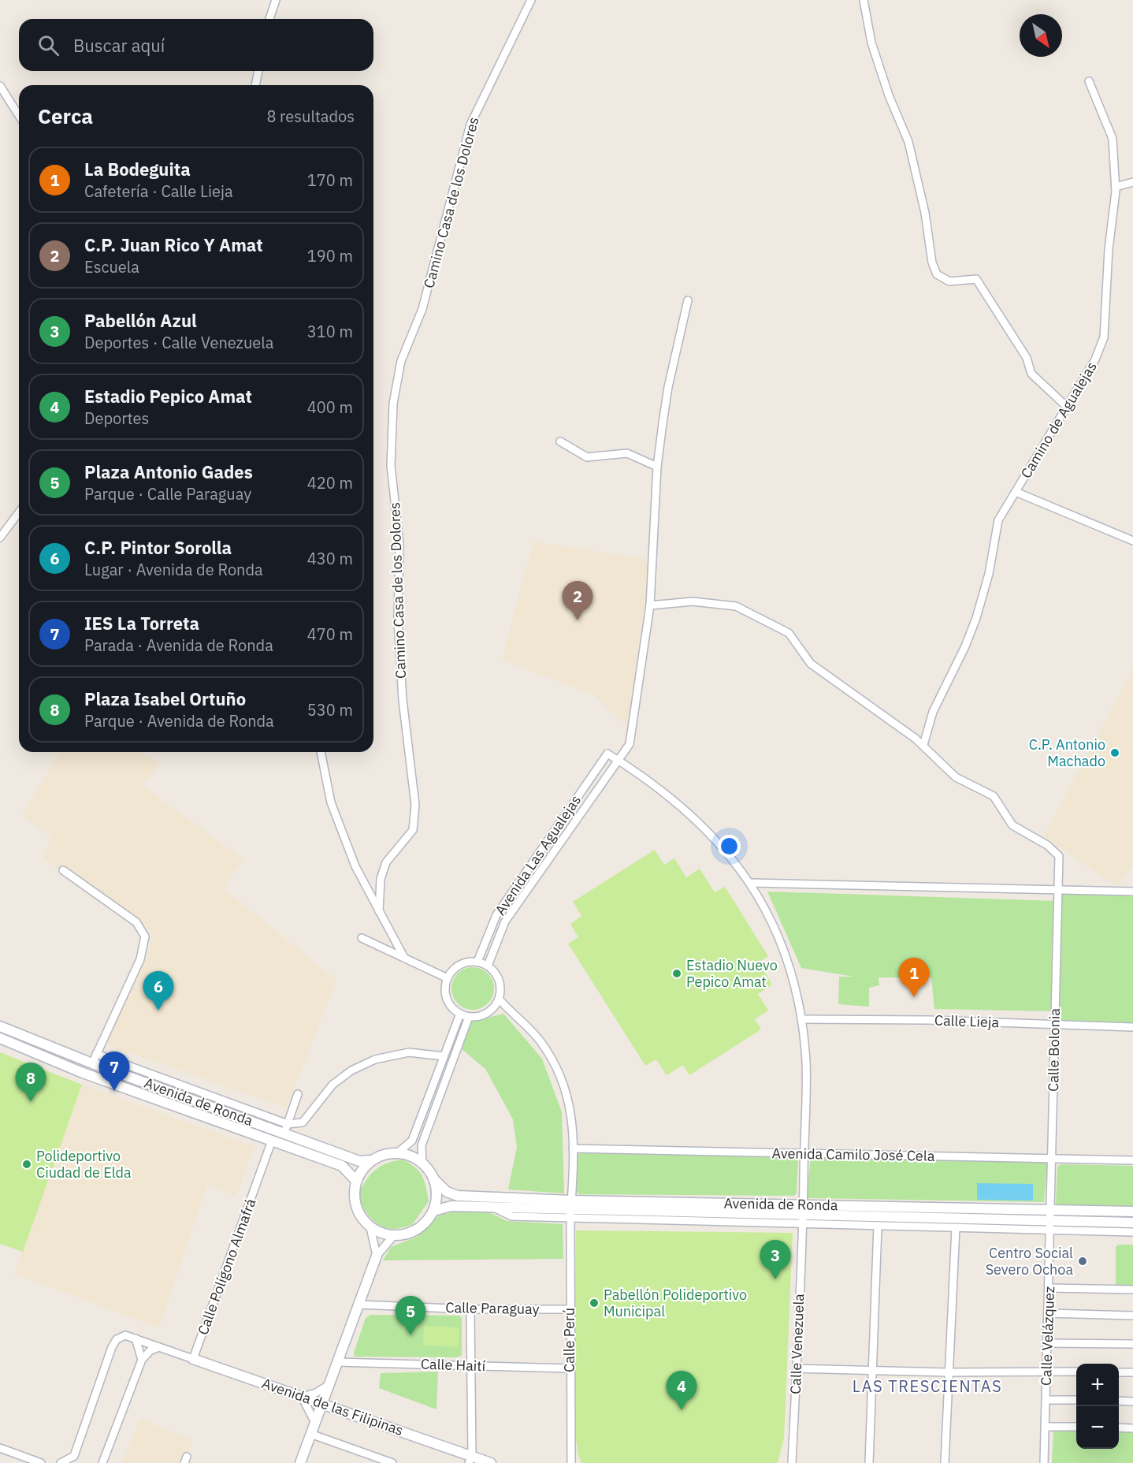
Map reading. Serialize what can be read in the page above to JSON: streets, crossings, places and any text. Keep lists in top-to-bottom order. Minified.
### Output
{"streets":{"street":["Camino Casa de los Dolores","Camino de Agualejas","Avenida Las Agualejas","Calle Lieja","Calle Bolonia","Avenida de Ronda","Avenida Camilo José Cela","Calle Polígono Almafrá","Calle Paraguay","Calle Velázquez","Calle Perú","Calle Venezuela","Calle Haití","Avenida de las Filipinas"]},"crossings":[["Camino de Agualejas","Calle Bolonia"],["Avenida Las Agualejas","Calle Perú"],["Avenida Las Agualejas","Calle Venezuela"],["Calle Lieja","Calle Bolonia"],["Calle Lieja","Calle Venezuela"],["Calle Bolonia","Avenida de Ronda"],["Calle Bolonia","Avenida Camilo José Cela"],["Calle Bolonia","Calle Velázquez"],["Avenida de Ronda","Calle Polígono Almafrá"],["Avenida de Ronda","Calle Velázquez"],["Avenida de Ronda","Calle Perú"],["Avenida de Ronda","Calle Venezuela"],["Avenida Camilo José Cela","Calle Perú"],["Avenida Camilo José Cela","Calle Venezuela"],["Calle Polígono Almafrá","Avenida de las Filipinas"],["Calle Paraguay","Calle Perú"],["Calle Perú","Calle Haití"]],"districts":["LAS TRESCIENTAS"],"places":["C.P. Antonio Machado","Estadio Nuevo Pepico Amat","Polideportivo Ciudad de Elda","Centro Social Severo Ochoa","Pabellón Polideportivo Municipal"],"north":"bottom right","page":{"search":"Buscar aquí","heading":["Cerca","8 resultados"],"list":[{"mark":"1","name":"La Bodeguita","note":"Cafetería · Calle Lieja","value":"170 m"},{"mark":"2","name":"C.P. Juan Rico Y Amat","note":"Escuela","value":"190 m"},{"mark":"3","name":"Pabellón Azul","note":"Deportes · Calle Venezuela","value":"310 m"},{"mark":"4","name":"Estadio Pepico Amat","note":"Deportes","value":"400 m"},{"mark":"5","name":"Plaza Antonio Gades","note":"Parque · Calle Paraguay","value":"420 m"},{"mark":"6","name":"C.P. Pintor Sorolla","note":"Lugar · Avenida de Ronda","value":"430 m"},{"mark":"7","name":"IES La Torreta","note":"Parada · Avenida de Ronda","value":"470 m"},{"mark":"8","name":"Plaza Isabel Ortuño","note":"Parque · Avenida de Ronda","value":"530 m"}],"pins":["2","1","6","7","8","3","5","4"],"map_buttons":["+","−"]}}
